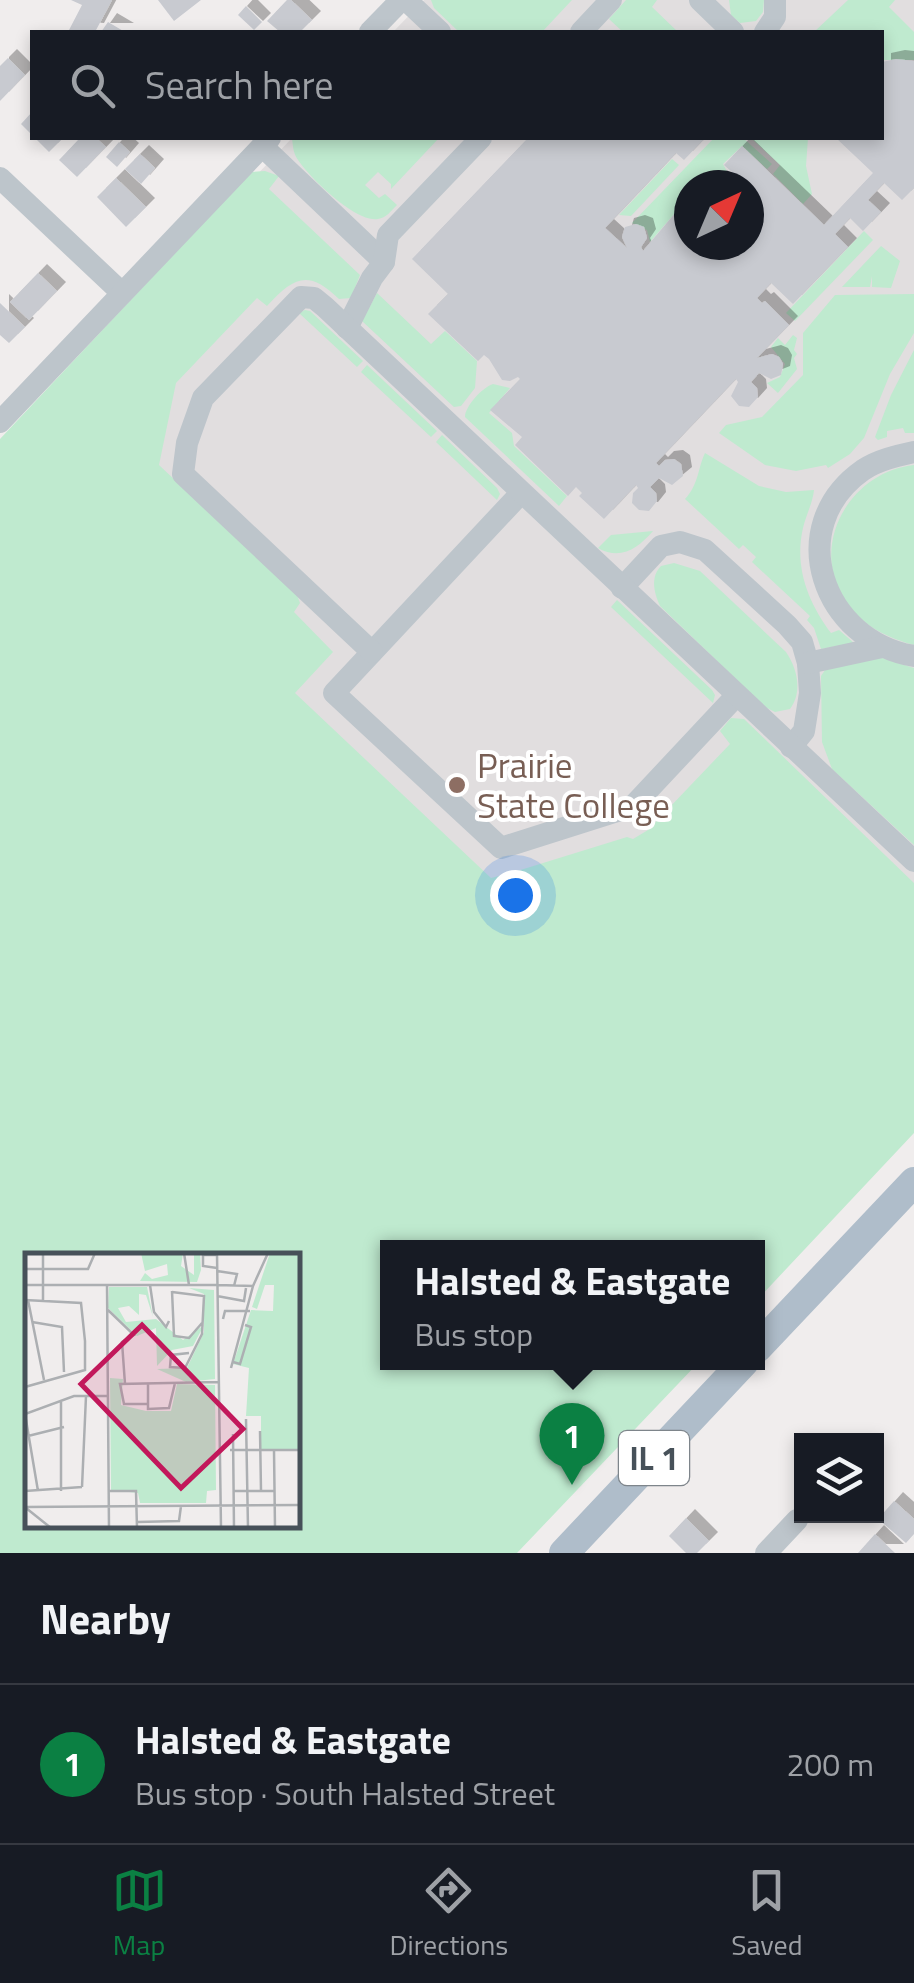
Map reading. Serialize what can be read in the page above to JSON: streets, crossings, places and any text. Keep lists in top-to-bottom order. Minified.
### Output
{"streets":{"main road":["IL 1"]},"places":["Prairie State College"],"north":"top right","page":{"search":"Search here","popup":["Halsted & Eastgate","Bus stop"],"pins":"1","heading":"Nearby","list":[{"mark":"1","name":"Halsted & Eastgate","note":"Bus stop · South Halsted Street","value":"200 m"}],"nav":["Map","Directions","Saved"]}}
